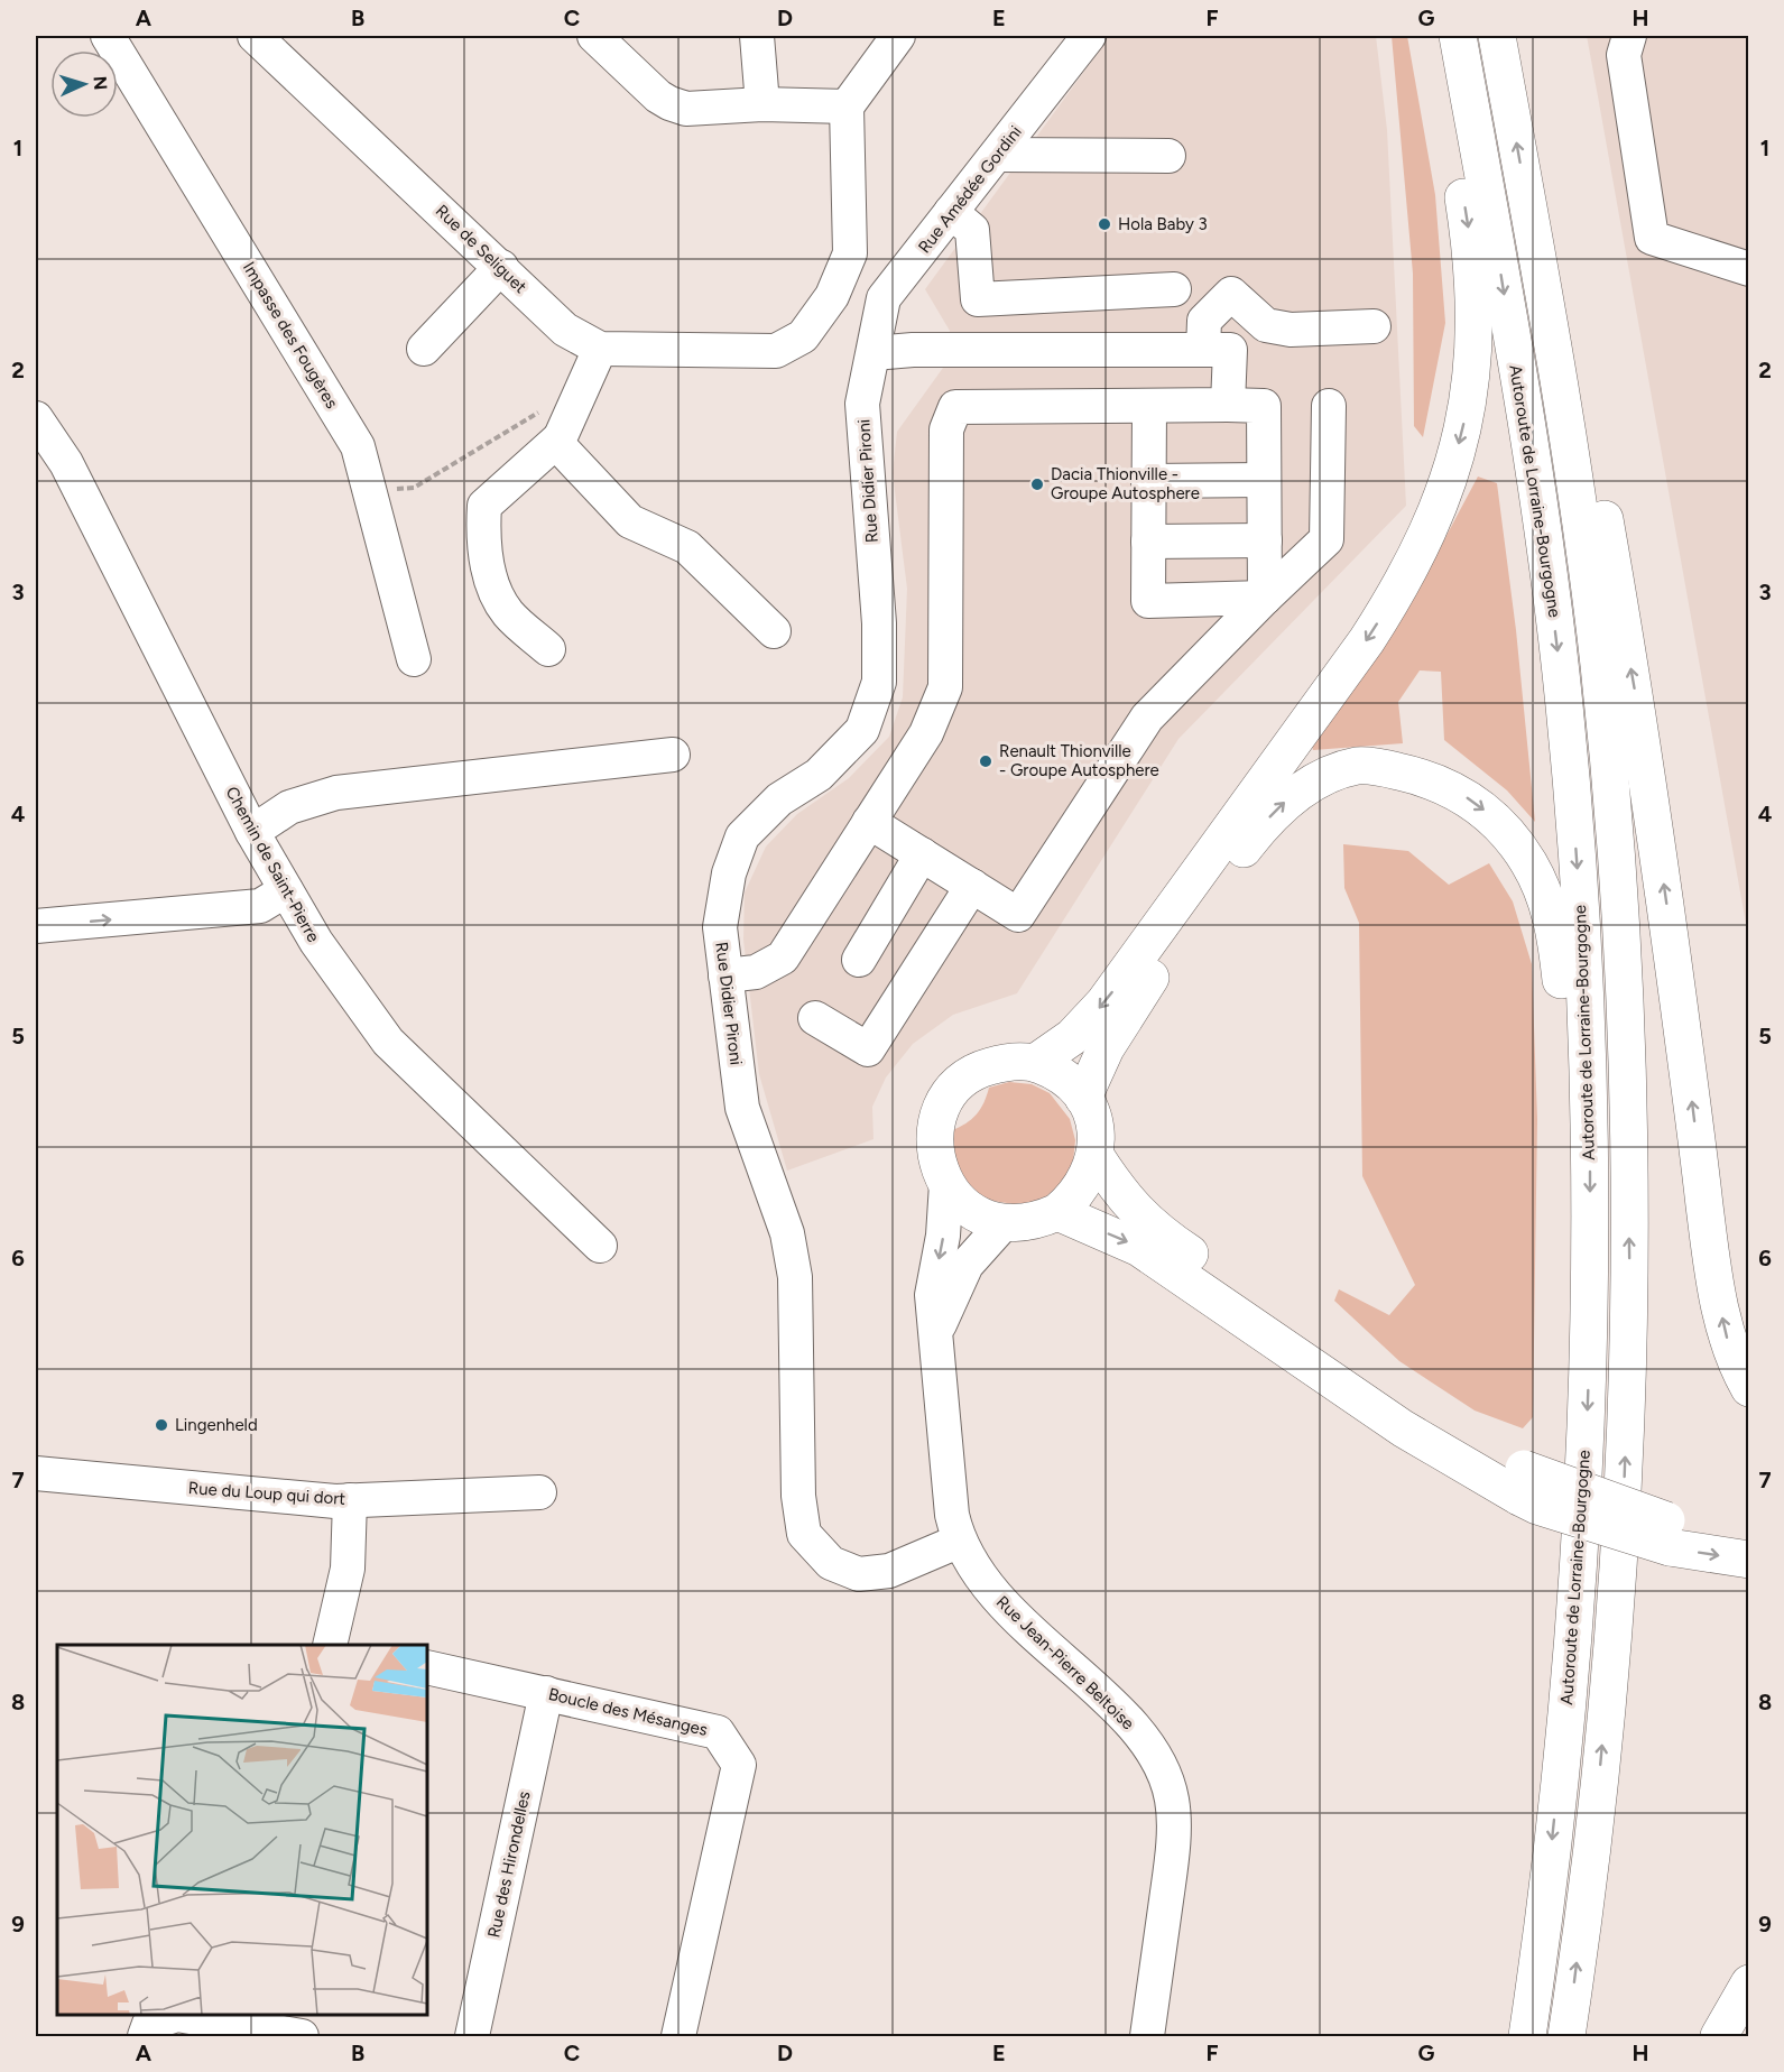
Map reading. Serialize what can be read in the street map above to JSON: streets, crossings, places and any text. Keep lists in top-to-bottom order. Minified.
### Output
{"streets":{"main road":["Autoroute de Lorraine-Bourgogne"],"street":["Rue Amédée Gordini","Rue de Seliguet","Impasse des Fougères","Rue Didier Pironi","Chemin de Saint-Pierre","Rue du Loup qui dort","Rue Jean-Pierre Beltoise","Boucle des Mésanges","Rue des Hirondelles"]},"crossings":[["Rue Amédée Gordini","Rue Didier Pironi"],["Rue Didier Pironi","Rue Jean-Pierre Beltoise"],["Boucle des Mésanges","Rue des Hirondelles"]],"places":["Hola Baby 3","Dacia Thionville - Groupe Autosphere","Renault Thionville - Groupe Autosphere","Lingenheld"],"north":"right","grid":{"columns":["A","B","C","D","E","F","G","H"],"rows":["1","2","3","4","5","6","7","8","9"]}}
